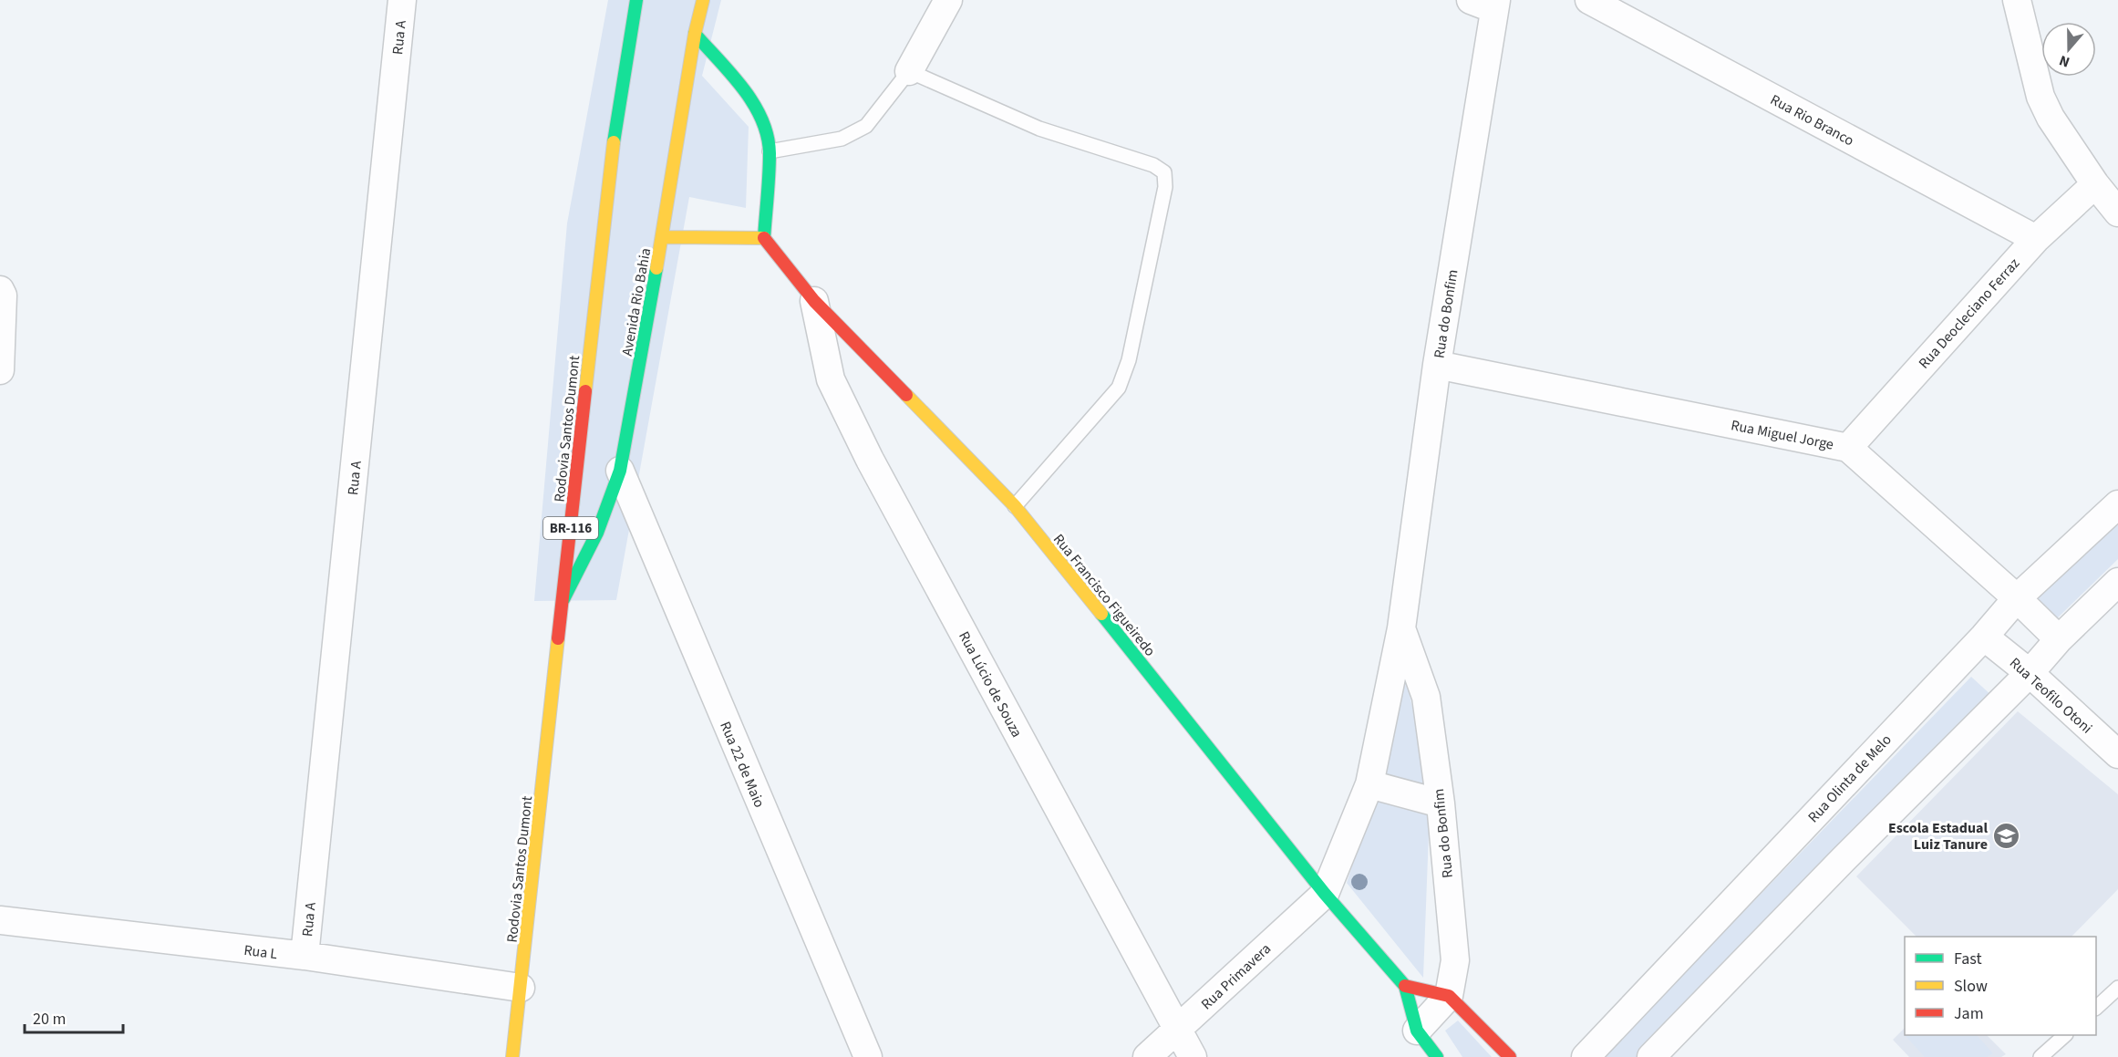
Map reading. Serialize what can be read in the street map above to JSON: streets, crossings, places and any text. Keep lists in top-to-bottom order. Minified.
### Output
{"streets":{"main road":["Avenida Rio Bahia","Rodovia Santos Dumont","BR-116","Rua Francisco Figueiredo"],"street":["Rua A","Rua Rio Branco","Rua Deocleciano Ferraz","Rua do Bonfim","Rua Miguel Jorge","Rua Lúcio de Souza","Rua Teofilo Otoni","Rua 22 de Maio","Rua Olinta de Melo","Rua L","Rua Primavera"]},"crossings":[["Rua A","Rua L"],["Rua Rio Branco","Rua Deocleciano Ferraz"],["Avenida Rio Bahia","Rodovia Santos Dumont"],["Avenida Rio Bahia","Rua 22 de Maio"],["Rua Deocleciano Ferraz","Rua Miguel Jorge"],["Rua do Bonfim","Rua Miguel Jorge"],["Rua do Bonfim","Rua Francisco Figueiredo"],["Rua do Bonfim","Rua Primavera"],["Rodovia Santos Dumont","Rua L"],["Rua Miguel Jorge","Rua Olinta de Melo"],["Rua Francisco Figueiredo","Rua Lúcio de Souza"],["Rua Francisco Figueiredo","Rua Primavera"],["Rua Lúcio de Souza","Rua Primavera"],["Rua Teofilo Otoni","Rua Olinta de Melo"]],"places":{"school or university":["Escola Estadual Luiz Tanure"]},"legend":["Fast","Slow","Jam"],"scale_bar":"20 m","north":"bottom"}
